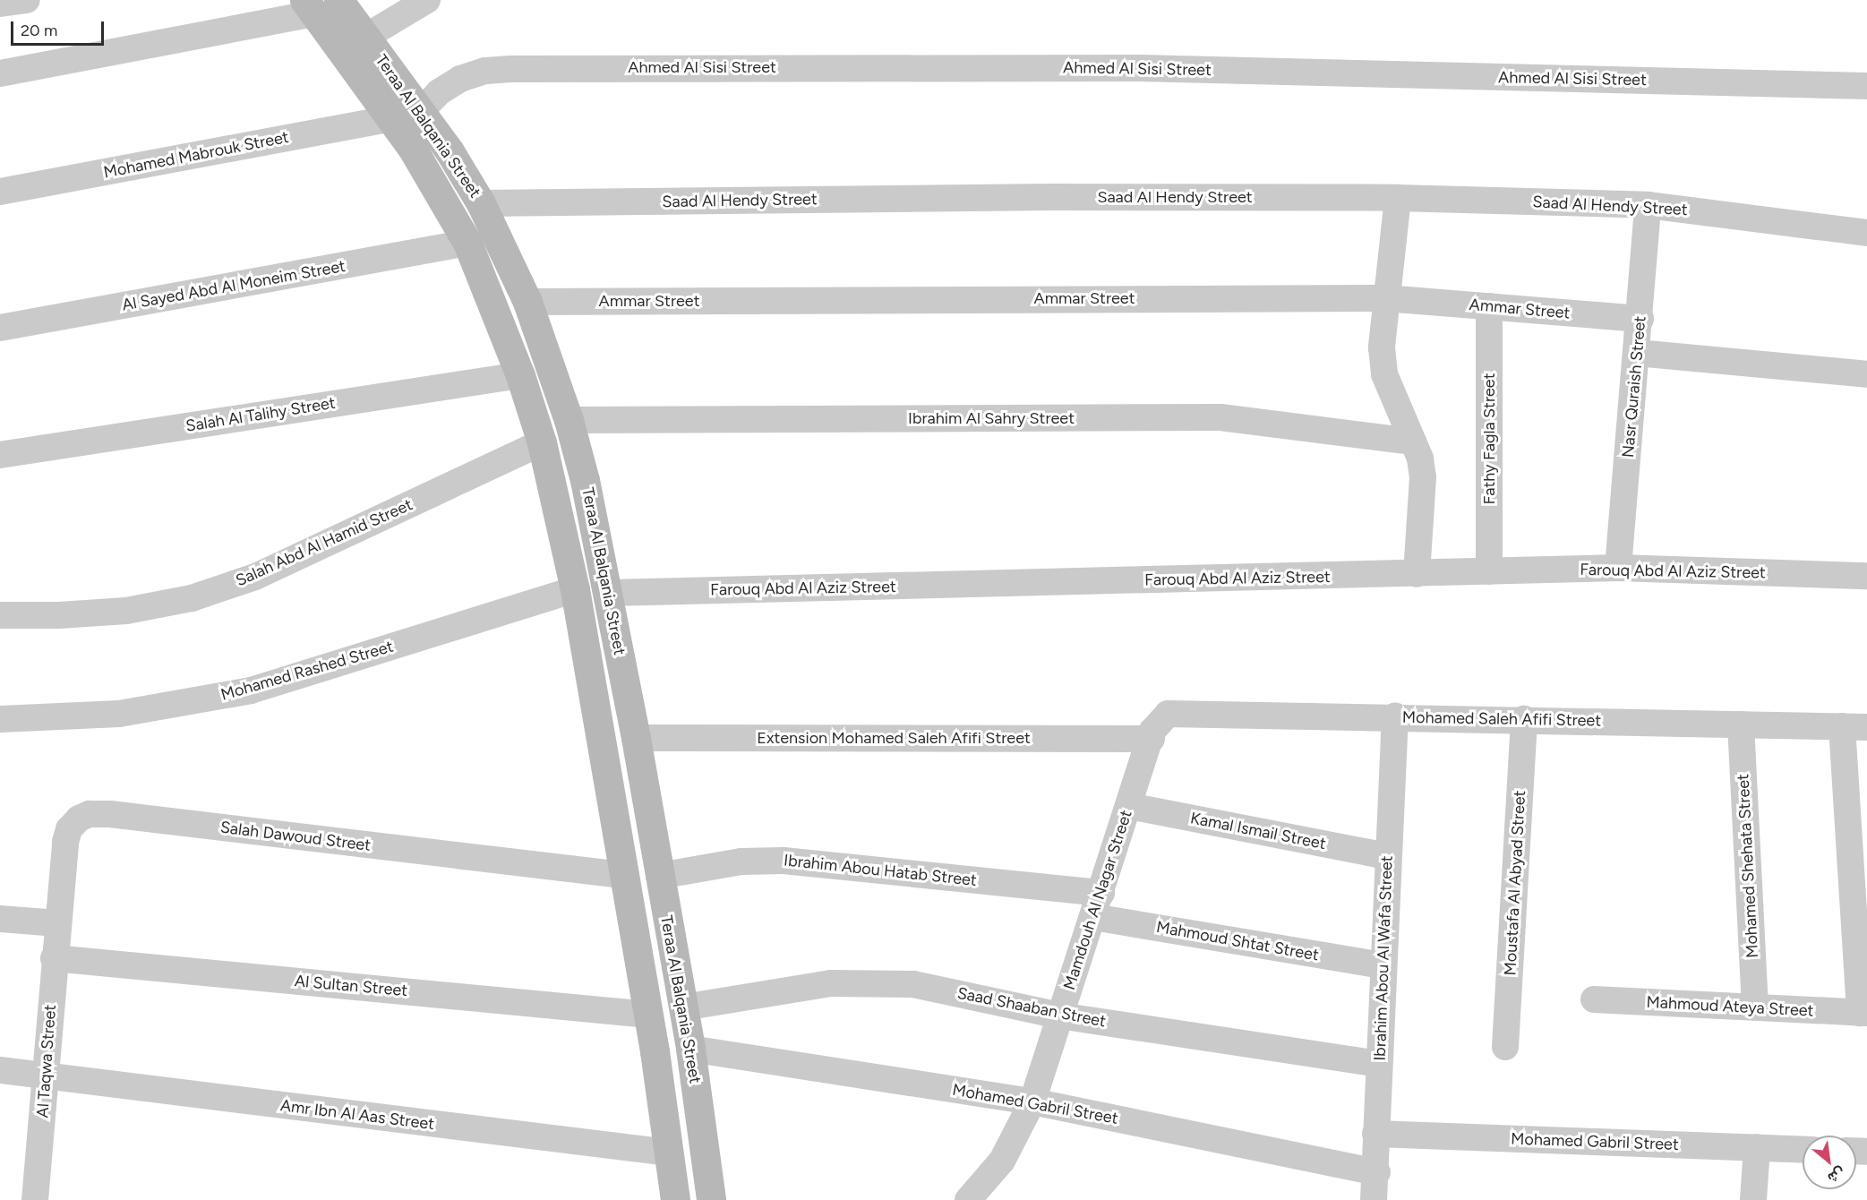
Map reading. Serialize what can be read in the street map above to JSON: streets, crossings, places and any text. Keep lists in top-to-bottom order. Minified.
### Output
{"streets":{"street":["Ahmed Al Sisi Street","Teraa Al Balqania Street","Mohamed Mabrouk Street","Saad Al Hendy Street","Al Sayed Abd Al Moneim Street","Ammar Street","Nasr Quraish Street","Salah Al Talihy Street","Ibrahim Al Sahry Street","Fathy Fagla Street","Salah Abd Al Hamid Street","Farouq Abd Al Aziz Street","Mohamed Rashed Street","Mohamed Saleh Afifi Street","Extension Mohamed Saleh Afifi Street","Kamal Ismail Street","Salah Dawoud Street","Mohamed Shehata Street","Ibrahim Abou Hatab Street","Moustafa Al Abyad Street","Mamdouh Al Nagar Street","Mahmoud Shtat Street","Ibrahim Abou Al Wafa Street","Al Sultan Street","Mahmoud Ateya Street","Saad Shaaban Street","Al Taqwa Street","Mohamed Gabril Street","Amr Ibn Al Aas Street"]},"crossings":[["Ahmed Al Sisi Street","Teraa Al Balqania Street"],["Teraa Al Balqania Street","Mohamed Mabrouk Street"],["Teraa Al Balqania Street","Saad Al Hendy Street"],["Teraa Al Balqania Street","Al Sayed Abd Al Moneim Street"],["Teraa Al Balqania Street","Ammar Street"],["Teraa Al Balqania Street","Salah Al Talihy Street"],["Teraa Al Balqania Street","Ibrahim Al Sahry Street"],["Teraa Al Balqania Street","Salah Abd Al Hamid Street"],["Teraa Al Balqania Street","Farouq Abd Al Aziz Street"],["Teraa Al Balqania Street","Mohamed Rashed Street"],["Teraa Al Balqania Street","Extension Mohamed Saleh Afifi Street"],["Teraa Al Balqania Street","Salah Dawoud Street"],["Teraa Al Balqania Street","Ibrahim Abou Hatab Street"],["Teraa Al Balqania Street","Al Sultan Street"],["Teraa Al Balqania Street","Saad Shaaban Street"],["Teraa Al Balqania Street","Mohamed Gabril Street"],["Teraa Al Balqania Street","Amr Ibn Al Aas Street"],["Saad Al Hendy Street","Nasr Quraish Street"],["Ammar Street","Nasr Quraish Street"],["Ammar Street","Fathy Fagla Street"],["Nasr Quraish Street","Farouq Abd Al Aziz Street"],["Fathy Fagla Street","Farouq Abd Al Aziz Street"],["Mohamed Saleh Afifi Street","Extension Mohamed Saleh Afifi Street"],["Mohamed Saleh Afifi Street","Mohamed Shehata Street"],["Mohamed Saleh Afifi Street","Moustafa Al Abyad Street"],["Mohamed Saleh Afifi Street","Mamdouh Al Nagar Street"],["Mohamed Saleh Afifi Street","Ibrahim Abou Al Wafa Street"],["Extension Mohamed Saleh Afifi Street","Mamdouh Al Nagar Street"],["Kamal Ismail Street","Mamdouh Al Nagar Street"],["Kamal Ismail Street","Ibrahim Abou Al Wafa Street"],["Salah Dawoud Street","Al Taqwa Street"],["Mohamed Shehata Street","Mahmoud Ateya Street"],["Ibrahim Abou Hatab Street","Mamdouh Al Nagar Street"],["Ibrahim Abou Hatab Street","Mahmoud Shtat Street"],["Mamdouh Al Nagar Street","Mahmoud Shtat Street"],["Mamdouh Al Nagar Street","Saad Shaaban Street"],["Mamdouh Al Nagar Street","Mohamed Gabril Street"],["Mahmoud Shtat Street","Ibrahim Abou Al Wafa Street"],["Ibrahim Abou Al Wafa Street","Saad Shaaban Street"],["Ibrahim Abou Al Wafa Street","Mohamed Gabril Street"],["Al Sultan Street","Al Taqwa Street"],["Al Taqwa Street","Amr Ibn Al Aas Street"]],"scale_bar":"20 m","north":"bottom right"}
